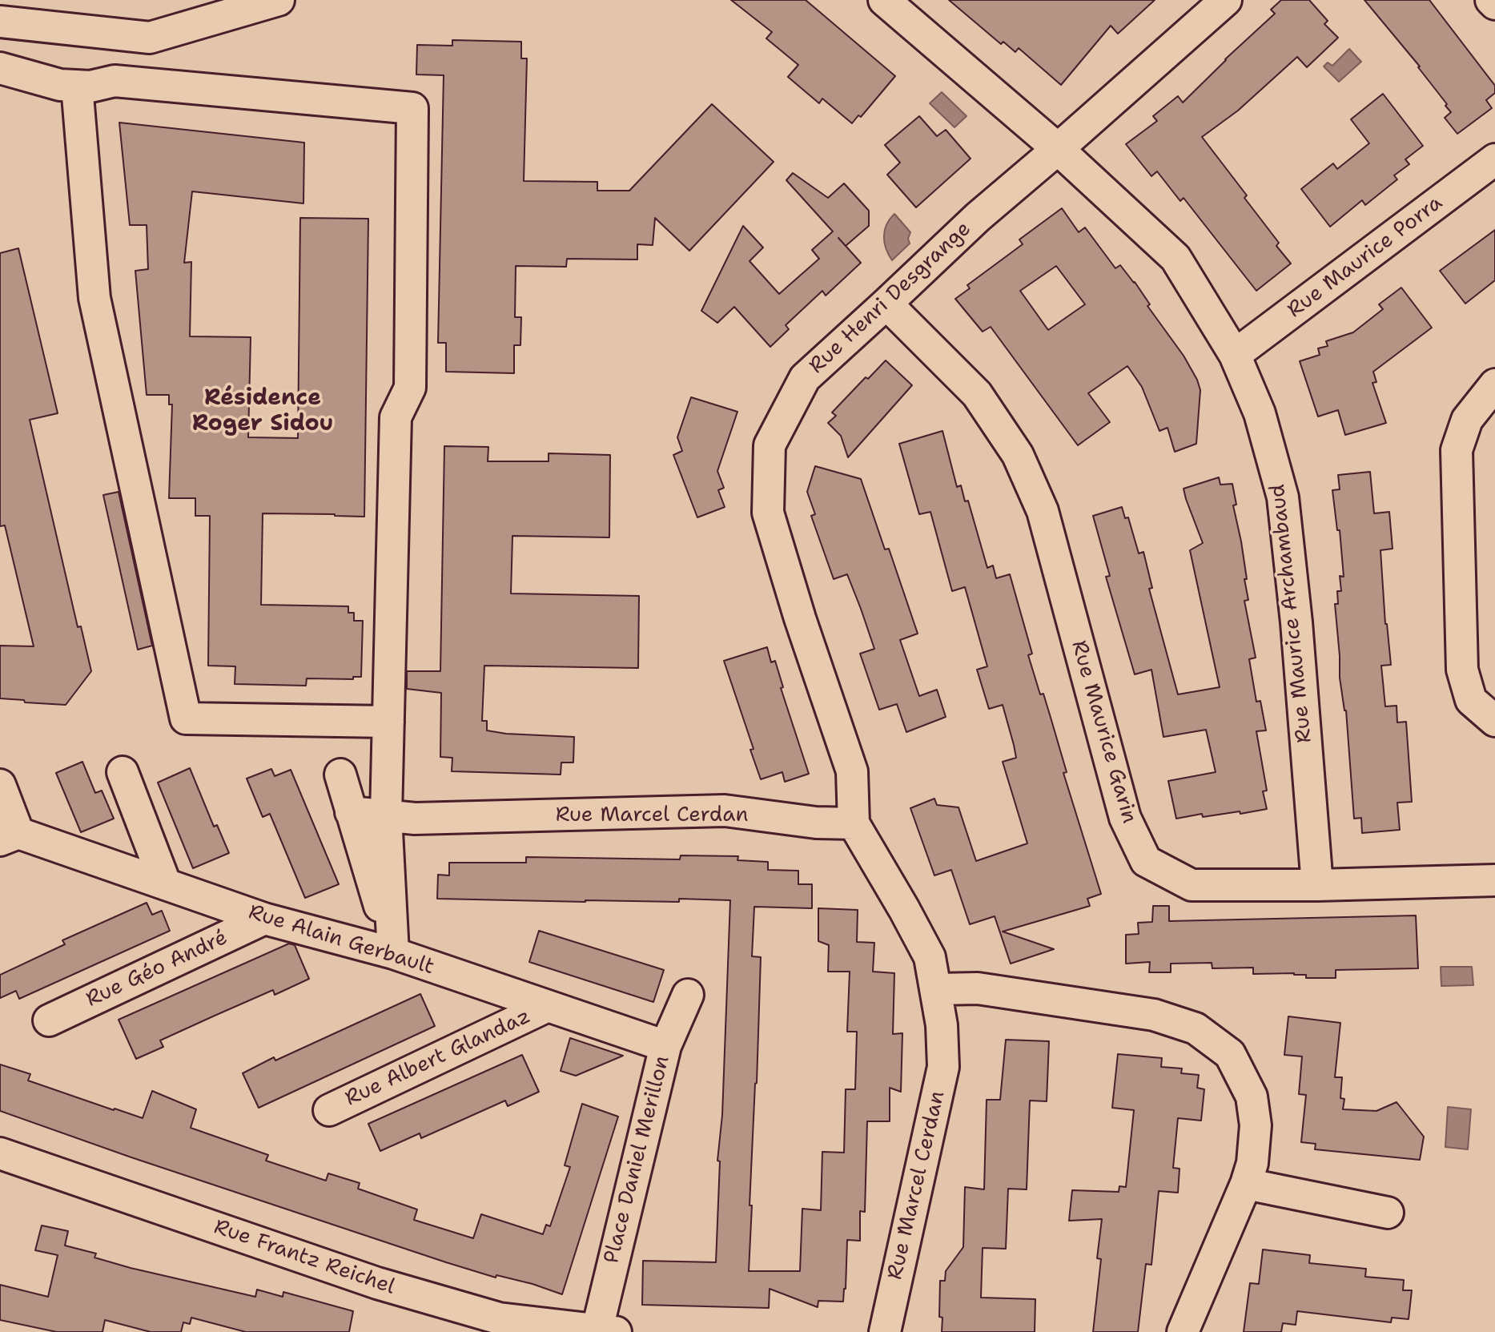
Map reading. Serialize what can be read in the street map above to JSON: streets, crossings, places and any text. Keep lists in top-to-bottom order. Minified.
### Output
{"streets":{"street":["Rue Maurice Porra","Rue Henri Desgrange","Rue Maurice Archambaud","Rue Maurice Garin","Rue Marcel Cerdan","Rue Alain Gerbault","Rue Géo André","Rue Albert Glandaz","Place Daniel Merillon","Rue Frantz Reichel"]},"crossings":[["Rue Maurice Porra","Rue Maurice Archambaud"],["Rue Henri Desgrange","Rue Maurice Archambaud"],["Rue Henri Desgrange","Rue Maurice Garin"],["Rue Henri Desgrange","Rue Marcel Cerdan"],["Rue Maurice Archambaud","Rue Maurice Garin"],["Rue Alain Gerbault","Rue Géo André"],["Rue Alain Gerbault","Rue Albert Glandaz"],["Rue Alain Gerbault","Place Daniel Merillon"],["Place Daniel Merillon","Rue Frantz Reichel"]],"districts":["Résidence Roger Sidou"]}
